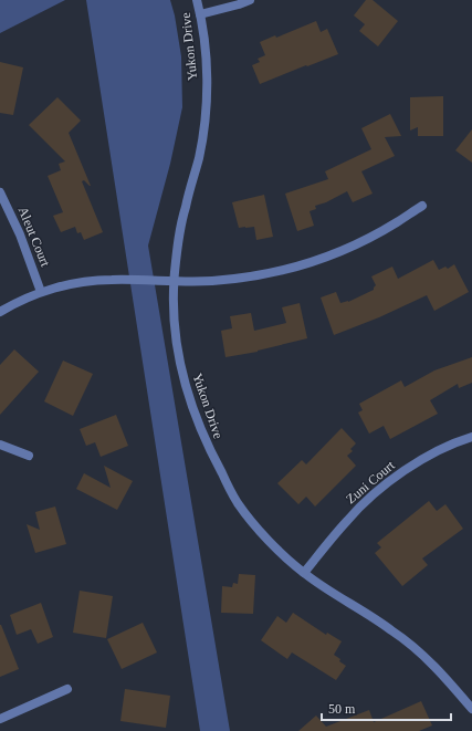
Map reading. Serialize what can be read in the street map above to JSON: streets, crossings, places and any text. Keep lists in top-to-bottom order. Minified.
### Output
{"streets":{"street":["Yukon Drive","Aleut Court","Zuni Court"]},"crossings":[["Yukon Drive","Zuni Court"]],"scale_bar":"50 m"}
